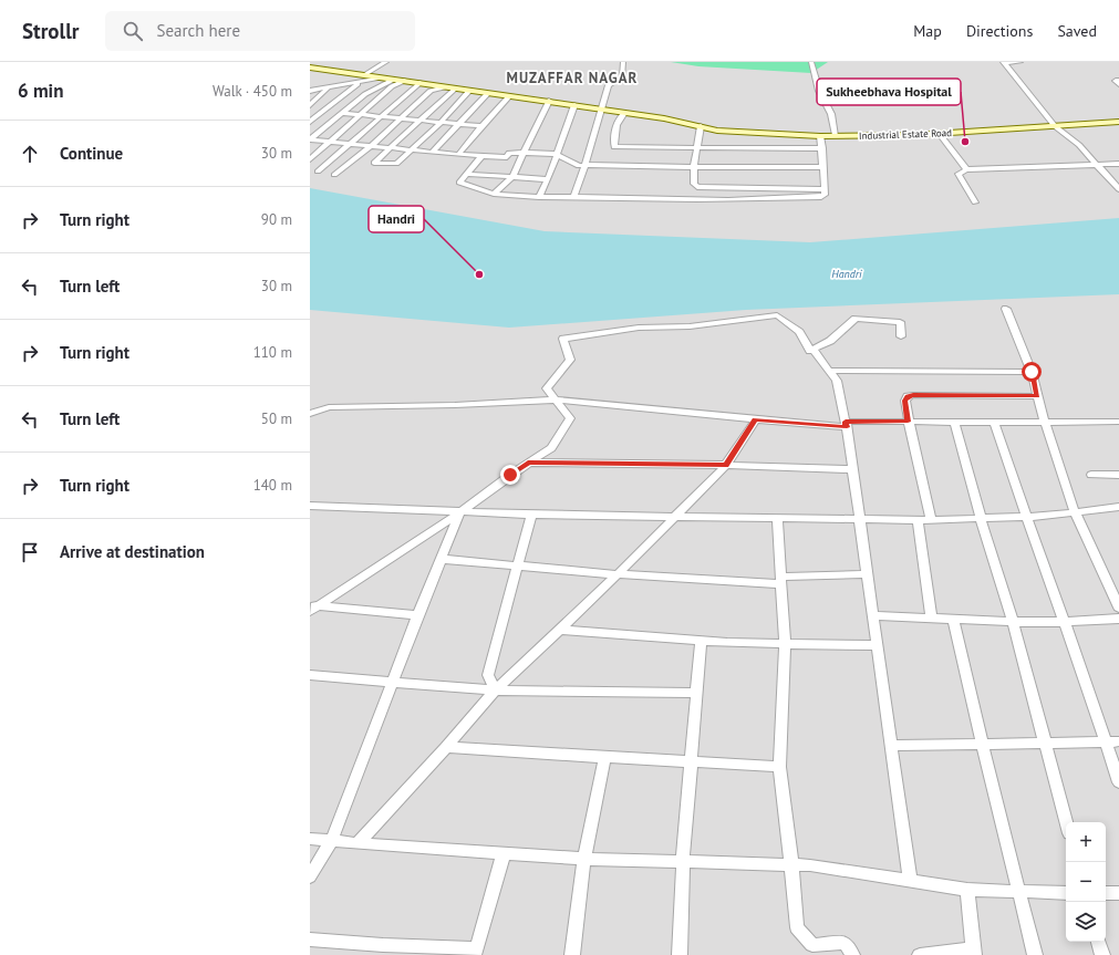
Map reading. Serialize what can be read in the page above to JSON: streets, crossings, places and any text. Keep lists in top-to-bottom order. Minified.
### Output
{"streets":{"main road":["Industrial Estate Road"]},"districts":["MUZAFFAR NAGAR"],"water":["Handri"],"places":["Sukheebhava Hospital","Handri"],"page":{"header":"Strollr","search":"Search here","nav":["Map","Directions","Saved"],"heading":["6 min","Walk · 450 m"],"list":[["Continue","30 m"],["Turn right","90 m"],["Turn left","30 m"],["Turn right","110 m"],["Turn left","50 m"],["Turn right","140 m"],"Arrive at destination"],"map_buttons":["+","−"]}}
